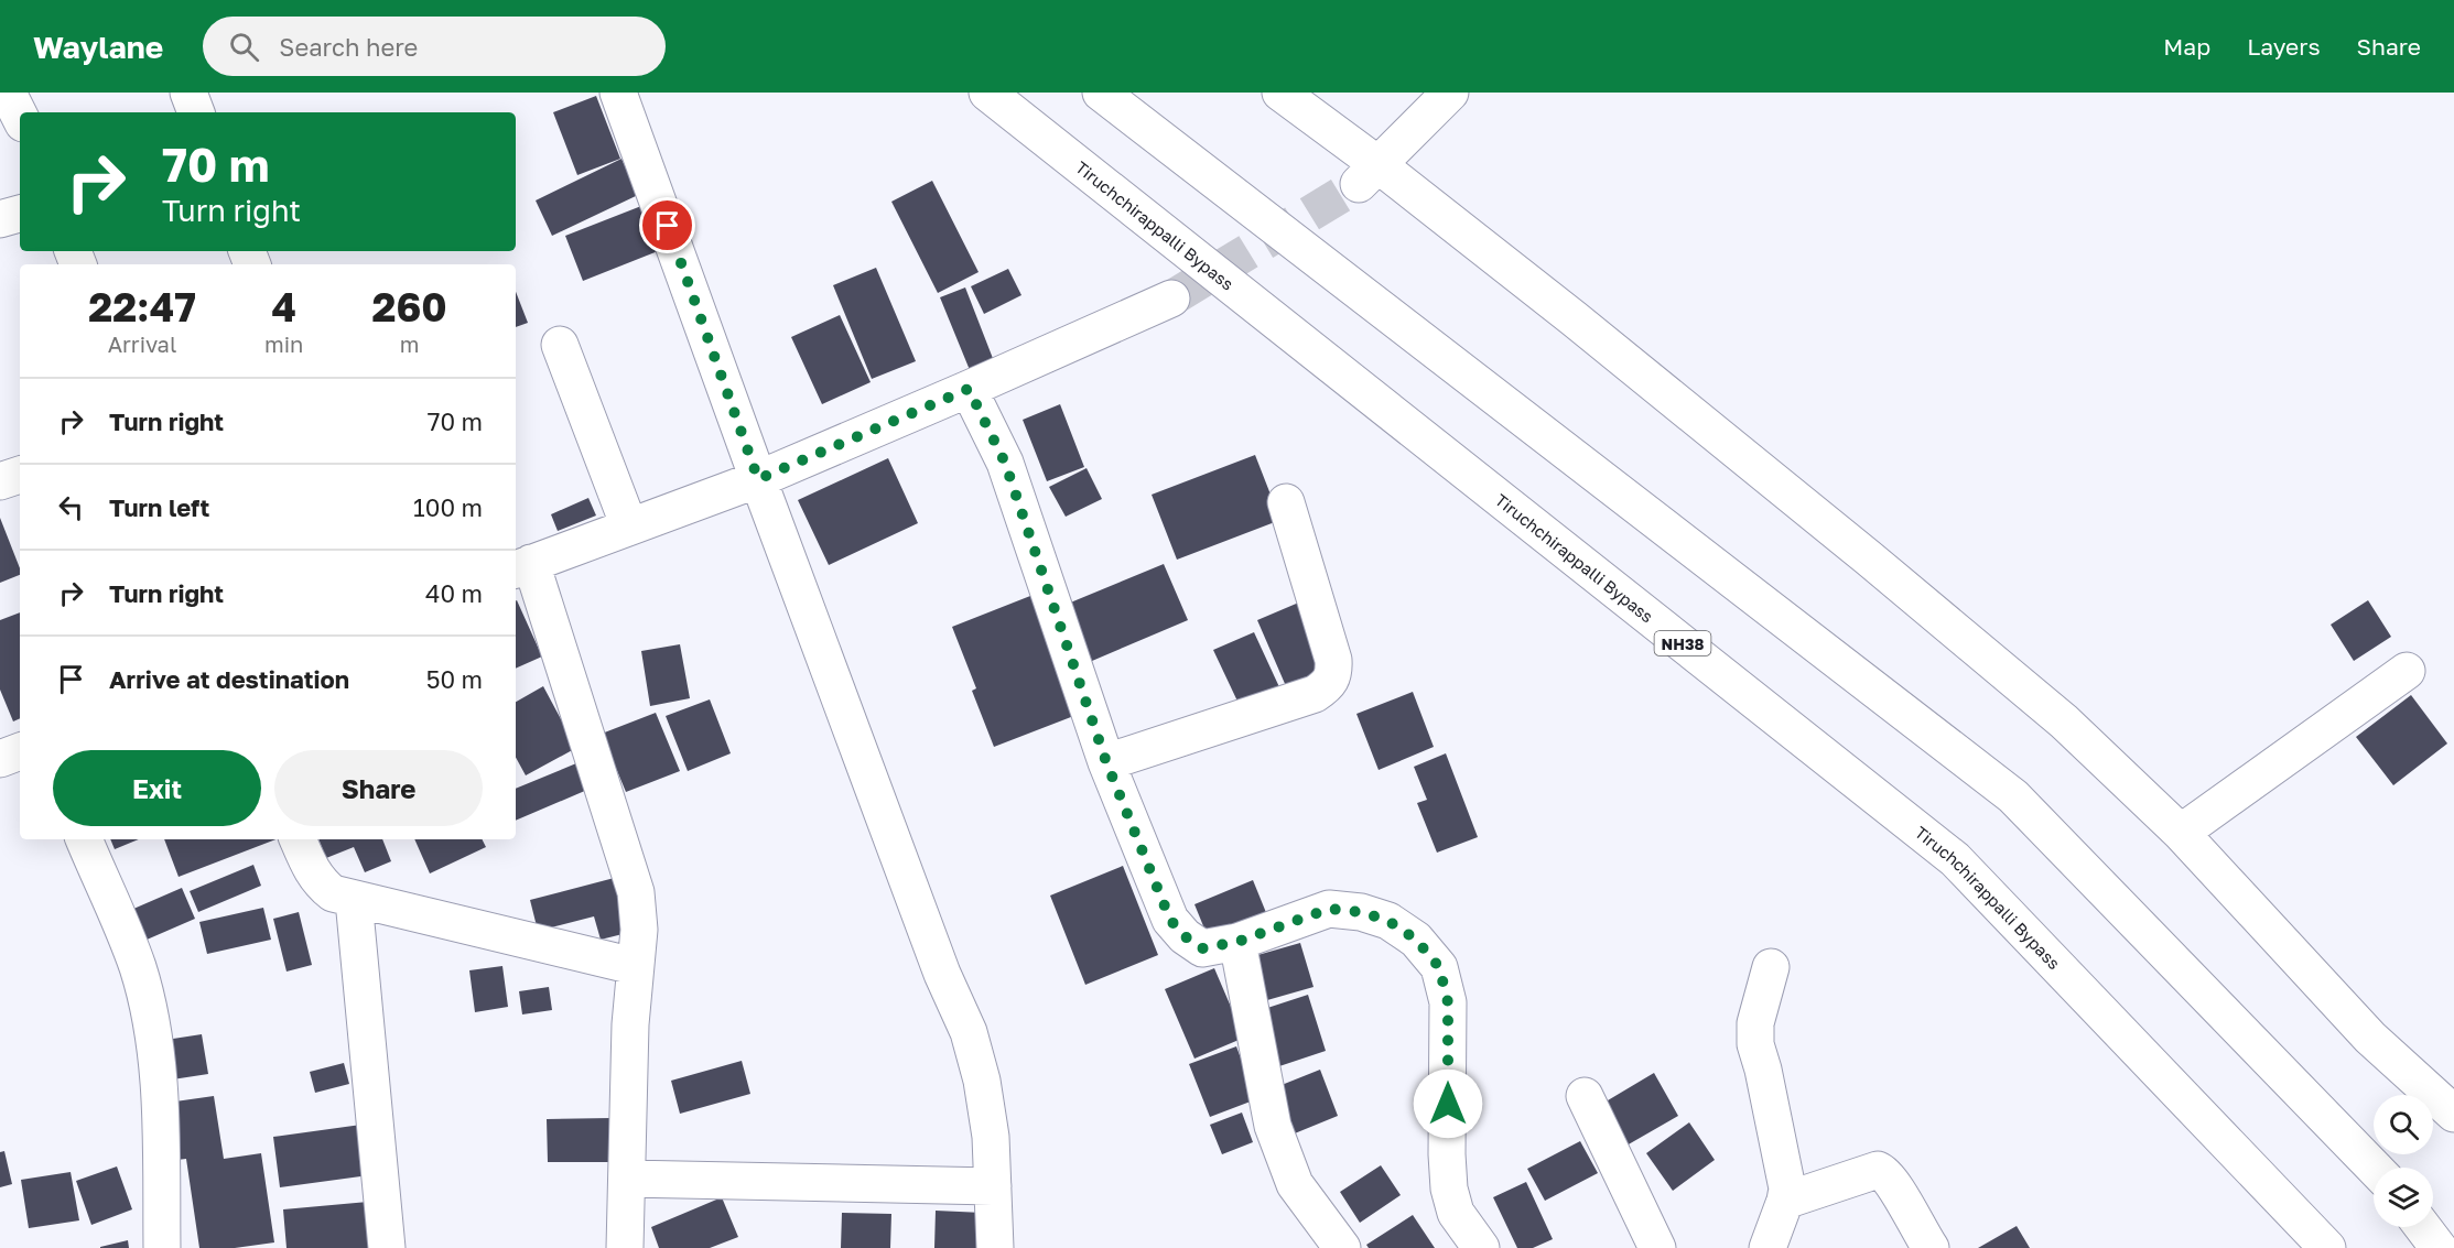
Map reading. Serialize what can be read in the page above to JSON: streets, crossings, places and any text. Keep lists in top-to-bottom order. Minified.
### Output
{"streets":{"main road":["Tiruchchirappalli Bypass","NH38"]},"page":{"header":"Waylane","search":"Search here","nav":["Map","Layers","Share"],"turn":["70 m","Turn right"],"eta":["22:47","Arrival","4","min","260","m"],"list":[{"name":"Turn right","value":"70 m"},{"name":"Turn left","value":"100 m"},{"name":"Turn right","value":"40 m"},{"name":"Arrive at destination","value":"50 m"}],"buttons":["Exit","Share"]}}
